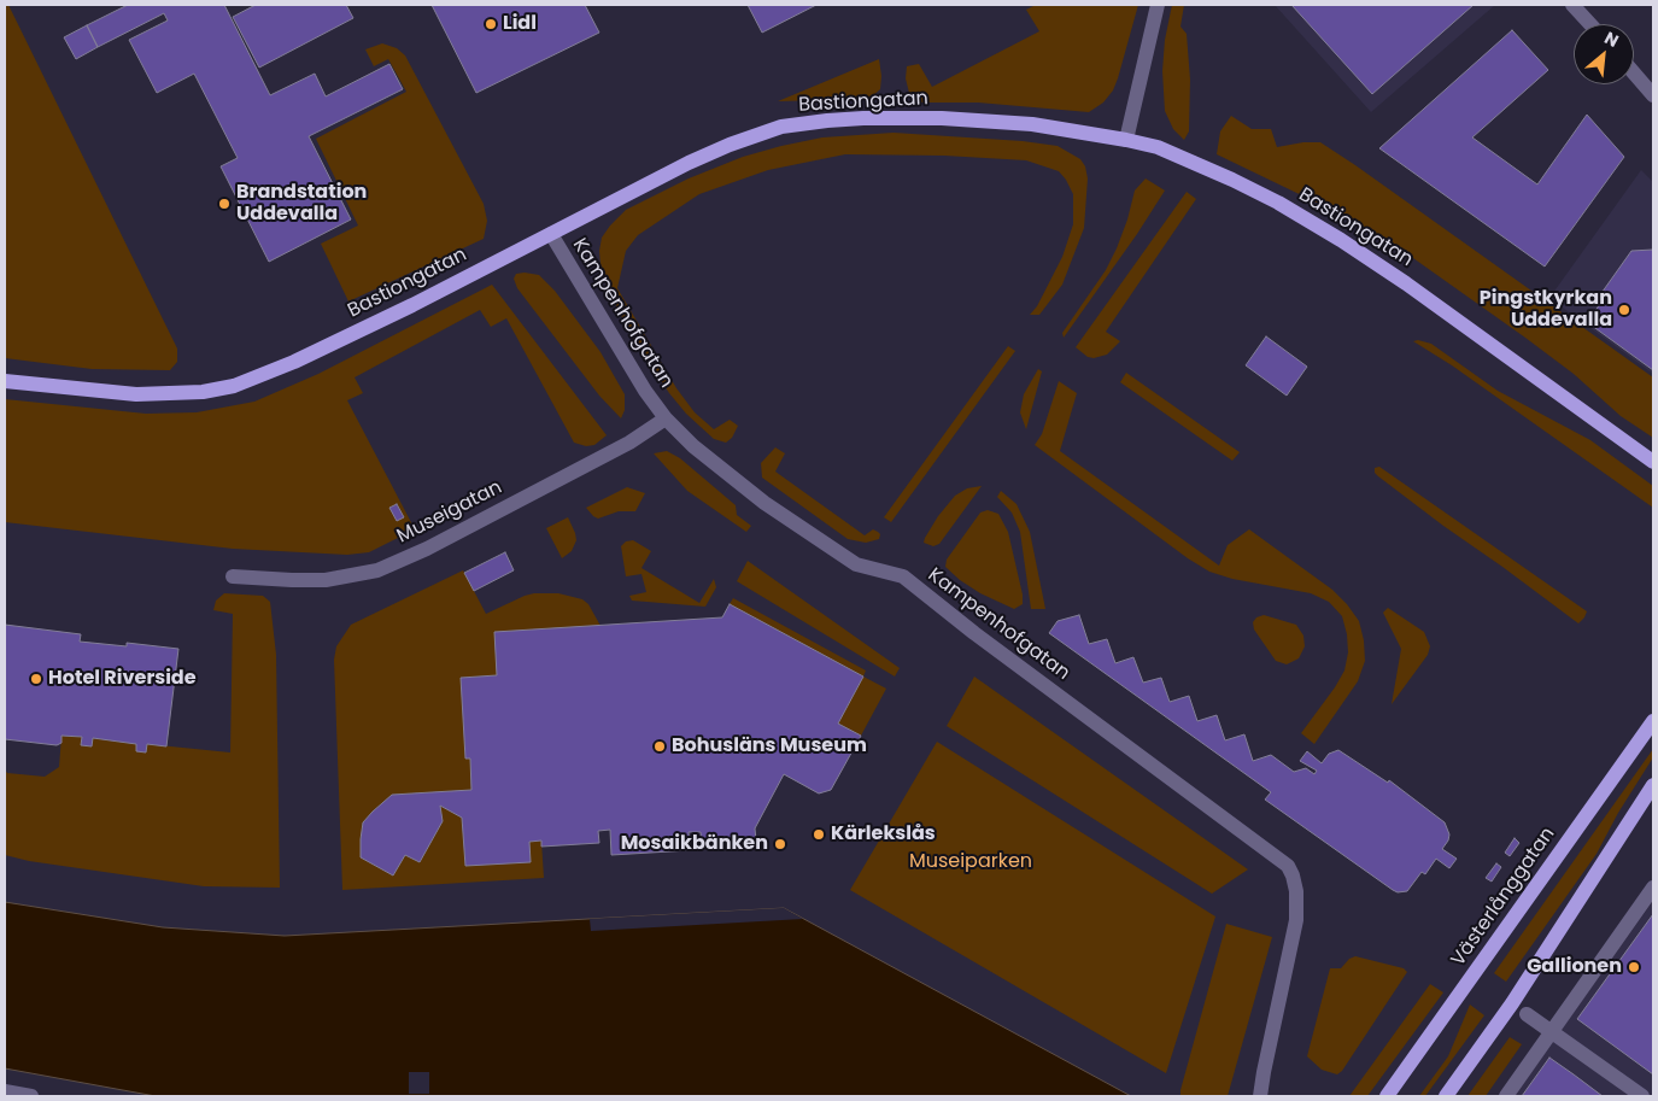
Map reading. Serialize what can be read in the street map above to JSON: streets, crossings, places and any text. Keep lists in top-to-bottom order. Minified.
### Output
{"streets":{"main road":["Bastiongatan","Västerlånggatan"],"street":["Kampenhofgatan","Museigatan"]},"crossings":[["Bastiongatan","Kampenhofgatan"],["Kampenhofgatan","Museigatan"]],"parks":["Museiparken"],"places":["Lidl","Brandstation Uddevalla","Pingstkyrkan Uddevalla","Hotel Riverside","Bohusläns Museum","Kärlekslås","Mosaikbänken","Gallionen"],"north":"top right"}
